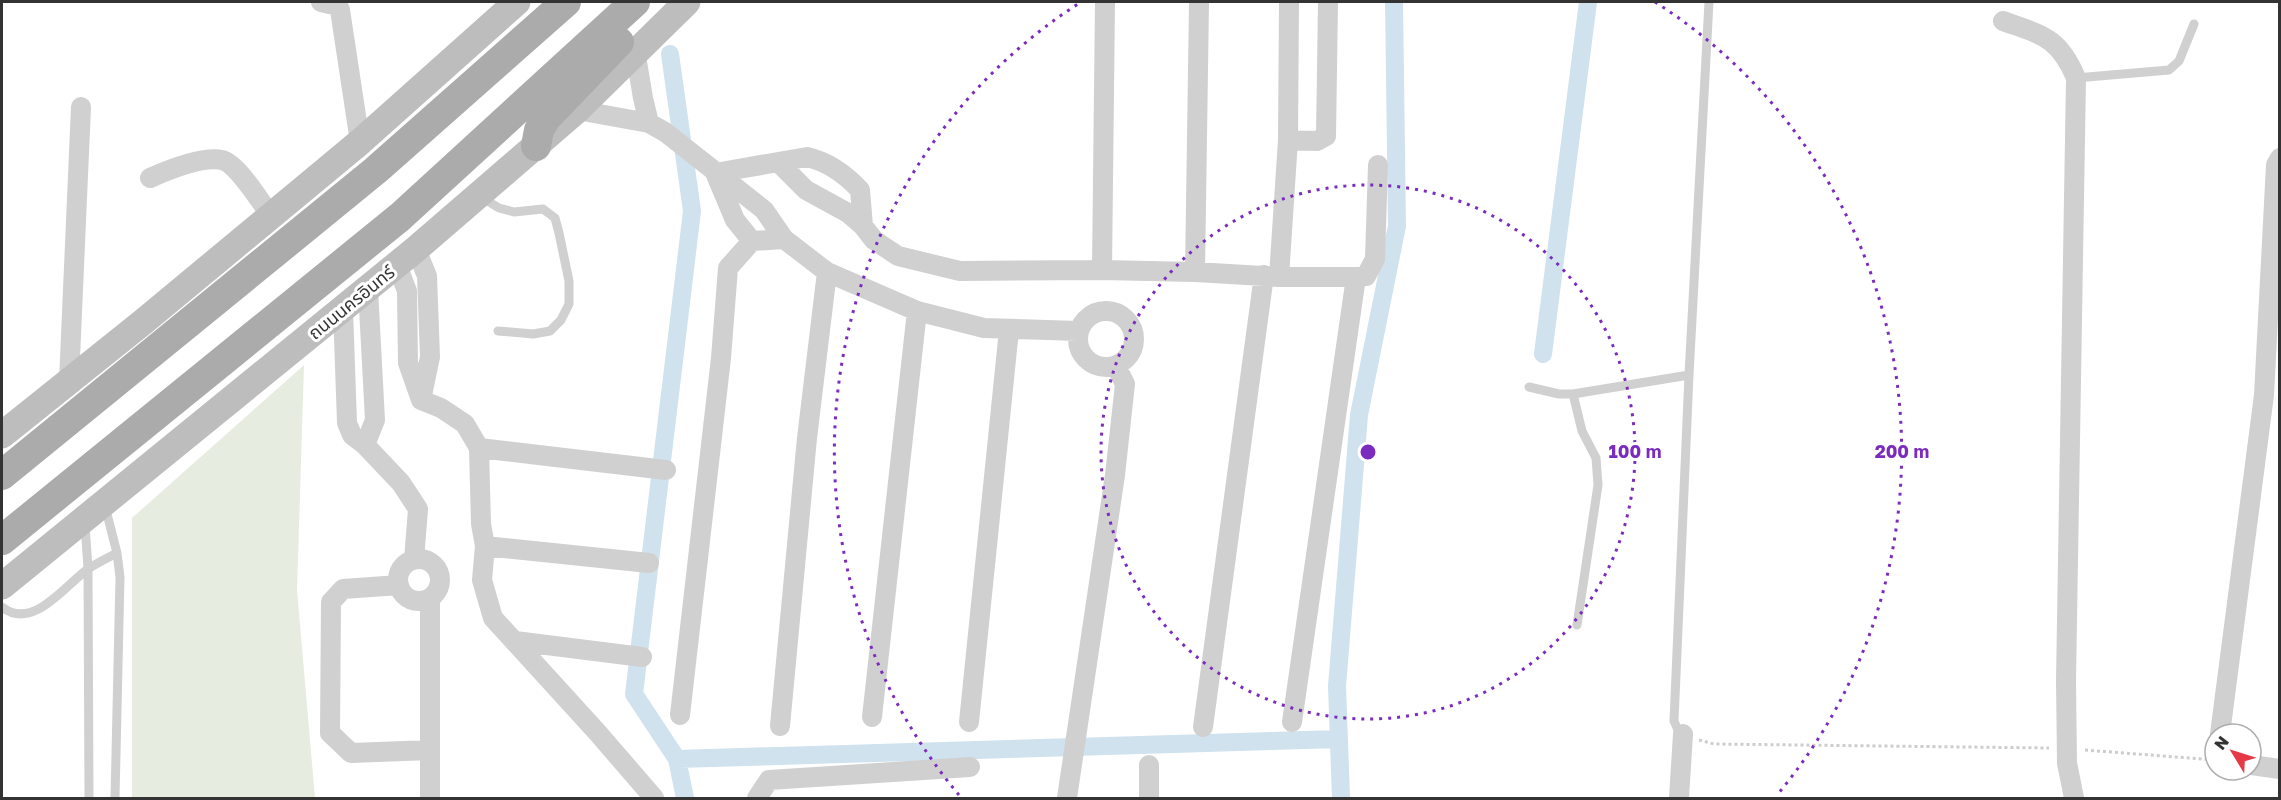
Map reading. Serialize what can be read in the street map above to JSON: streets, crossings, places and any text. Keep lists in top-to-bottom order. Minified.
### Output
{"streets":{"main road":["ถนนนครอินทร์"]},"north":"top left","rings":["100 m","200 m"]}
